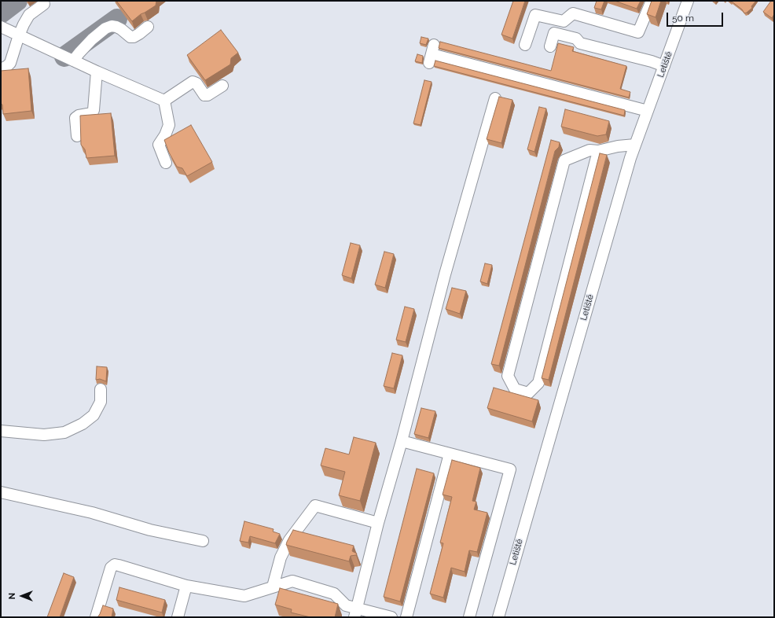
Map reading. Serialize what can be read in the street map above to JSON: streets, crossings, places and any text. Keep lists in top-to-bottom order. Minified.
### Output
{"streets":{"street":["Letiště"]},"scale_bar":"50 m","north":"left"}
